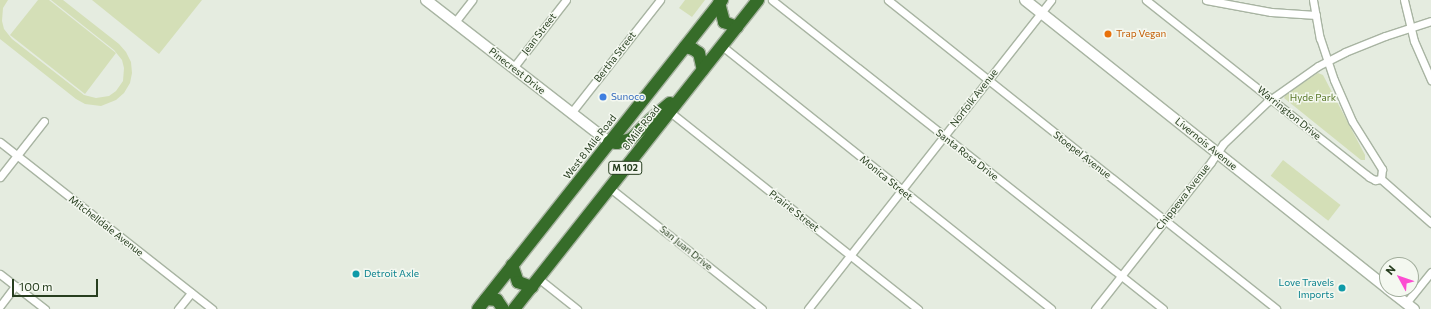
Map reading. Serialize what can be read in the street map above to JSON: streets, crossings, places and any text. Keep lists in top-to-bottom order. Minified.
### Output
{"streets":{"highway":["8 Mile Road","West 8 Mile Road","M 102"],"street":["Jean Street","Bertha Street","Pinecrest Drive","Norfolk Avenue","Warrington Drive","Livernois Avenue","Santa Rosa Drive","Stoepel Avenue","Monica Street","Chippewa Avenue","Prairie Street","Mitchelldale Avenue","San Juan Drive"]},"crossings":[["Jean Street","Pinecrest Drive"],["Bertha Street","Pinecrest Drive"],["Pinecrest Drive","West 8 Mile Road"],["Norfolk Avenue","Livernois Avenue"],["Norfolk Avenue","Santa Rosa Drive"],["Norfolk Avenue","Stoepel Avenue"],["Norfolk Avenue","Monica Street"],["Norfolk Avenue","Prairie Street"],["Warrington Drive","Chippewa Avenue"],["8 Mile Road","Monica Street"],["8 Mile Road","Prairie Street"],["8 Mile Road","San Juan Drive"],["Livernois Avenue","Chippewa Avenue"],["Santa Rosa Drive","Chippewa Avenue"],["Stoepel Avenue","Chippewa Avenue"]],"parks":["Hyde Park"],"places":["Trap Vegan","Sunoco","Detroit Axle","Love Travels Imports"],"scale_bar":"100 m","north":"top left"}
